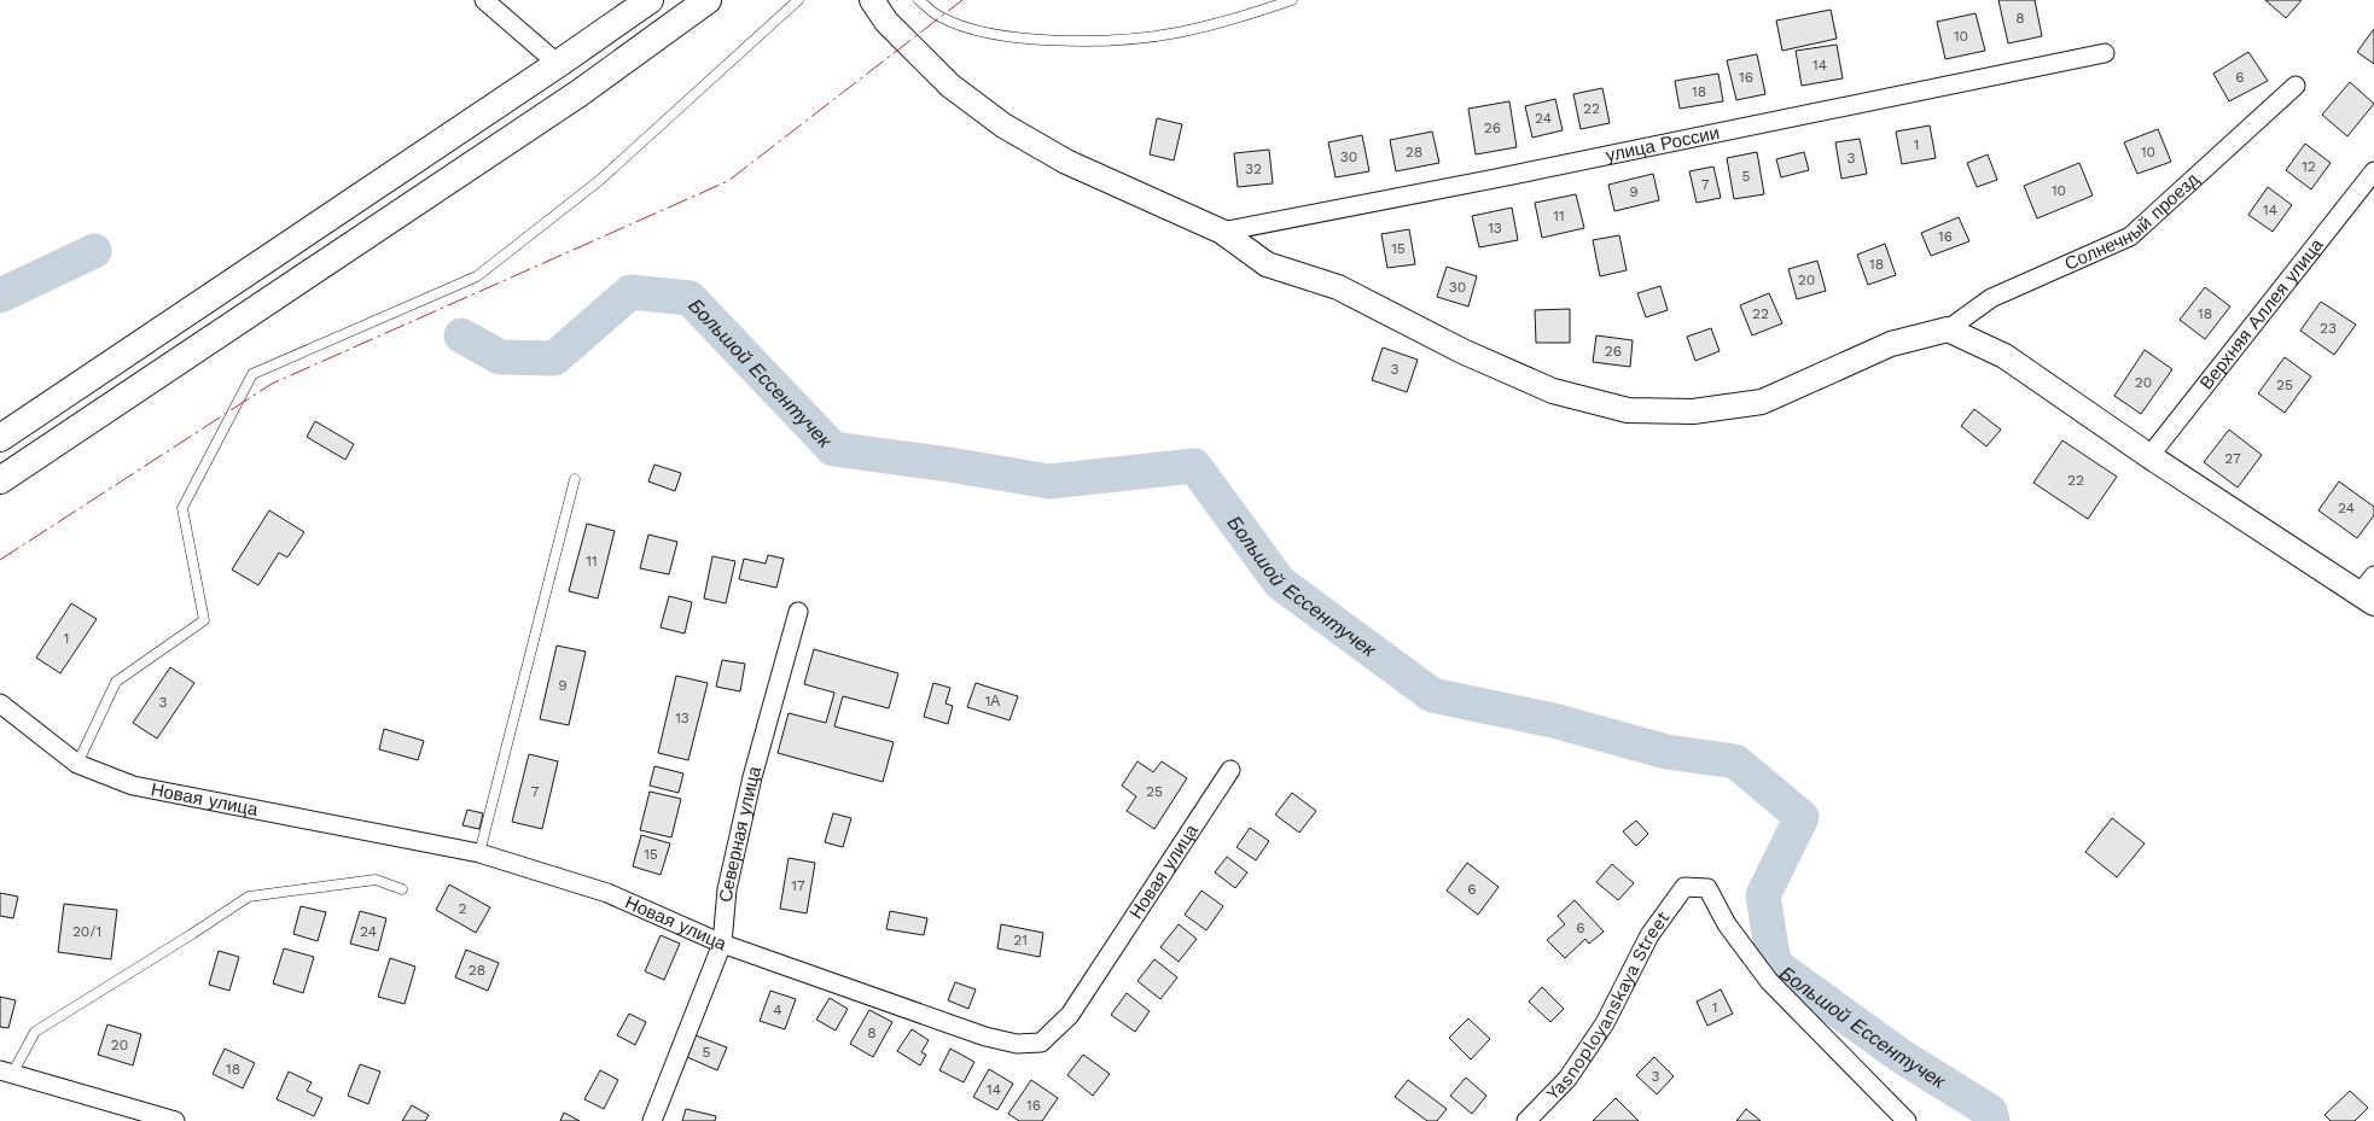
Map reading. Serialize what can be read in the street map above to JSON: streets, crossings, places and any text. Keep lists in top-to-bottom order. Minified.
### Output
{"streets":{"street":["улица России","Солнечный проезд","Верхняя Аллея улица","Новая улица","Северная улица","Yasnoployanskaya Street"]},"crossings":[["Новая улица","Северная улица"]],"water":["Большой Ессентучек"],"house_numbers":["8","10","14","16","6","18","22","24","26","1","28","10","30","3","12","32","5","7","10","9","14","11","13","16","15","18","20","30","22","18","23","26","3","20","25","27","22","24","11","1","9","1А","3","13","7","25","15","17","6","2","6","20/1","24","21","28","1","4","8","20","5","18","3","14","16"]}
